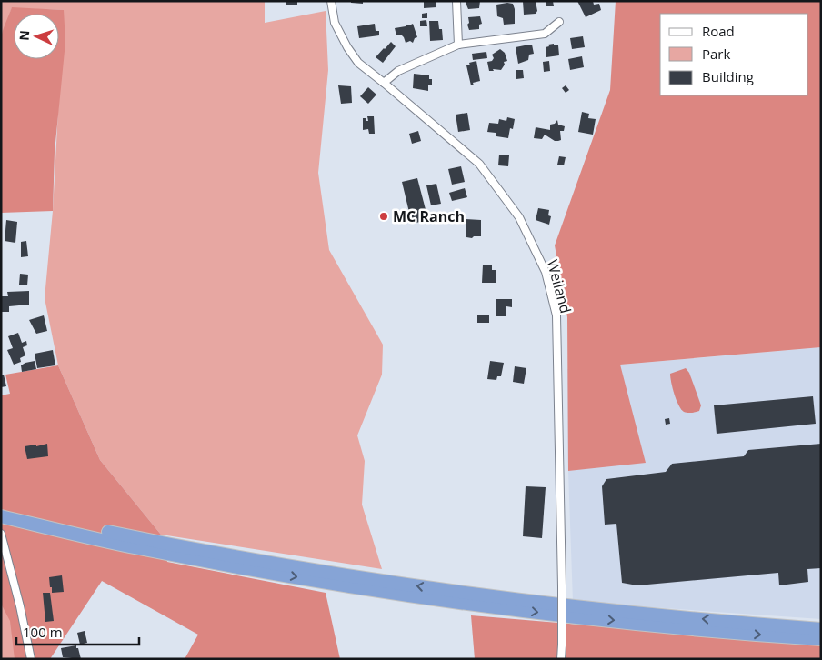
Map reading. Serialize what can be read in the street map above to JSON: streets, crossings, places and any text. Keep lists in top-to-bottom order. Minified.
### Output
{"streets":{"street":["Weiland"]},"places":["MC Ranch"],"legend":["Road","Park","Building"],"scale_bar":"100 m","north":"left"}
